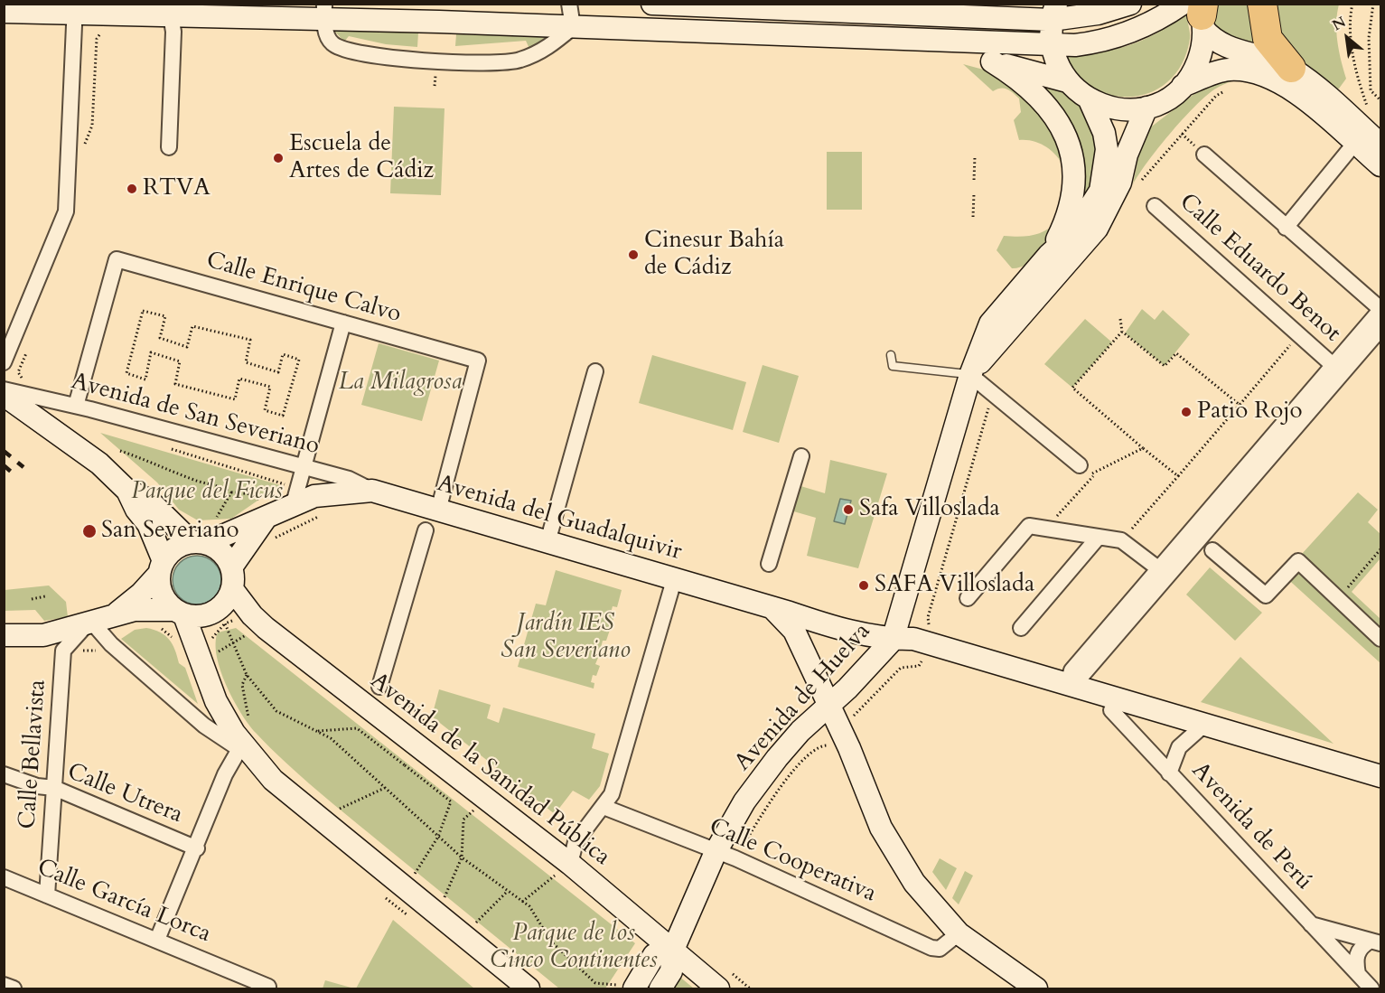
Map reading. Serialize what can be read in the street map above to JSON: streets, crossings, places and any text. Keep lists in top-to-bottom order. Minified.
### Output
{"streets":{"main road":["Avenida del Guadalquivir","Avenida de Huelva","Avenida de la Sanidad Pública"],"street":["Calle Eduardo Benot","Calle Enrique Calvo","Avenida de San Severiano","Calle Bellavista","Calle Utrera","Avenida de Perú","Calle Cooperativa","Calle García Lorca"]},"crossings":[["Calle Enrique Calvo","Avenida de San Severiano"],["Calle Enrique Calvo","Avenida del Guadalquivir"],["Avenida de San Severiano","Avenida del Guadalquivir"],["Avenida del Guadalquivir","Avenida de Huelva"],["Avenida del Guadalquivir","Avenida de la Sanidad Pública"],["Avenida del Guadalquivir","Avenida de Perú"],["Avenida de Huelva","Avenida de la Sanidad Pública"],["Avenida de Huelva","Calle Cooperativa"],["Calle Bellavista","Calle Utrera"],["Calle Bellavista","Calle García Lorca"]],"parks":["La Milagrosa","Parque del Ficus","Jardín IES San Severiano","Parque de los Cinco Continentes"],"places":["Escuela de Artes de Cádiz","RTVA","Cinesur Bahía de Cádiz","Patio Rojo","Safa Villoslada","San Severiano","SAFA Villoslada"],"north":"top left"}
